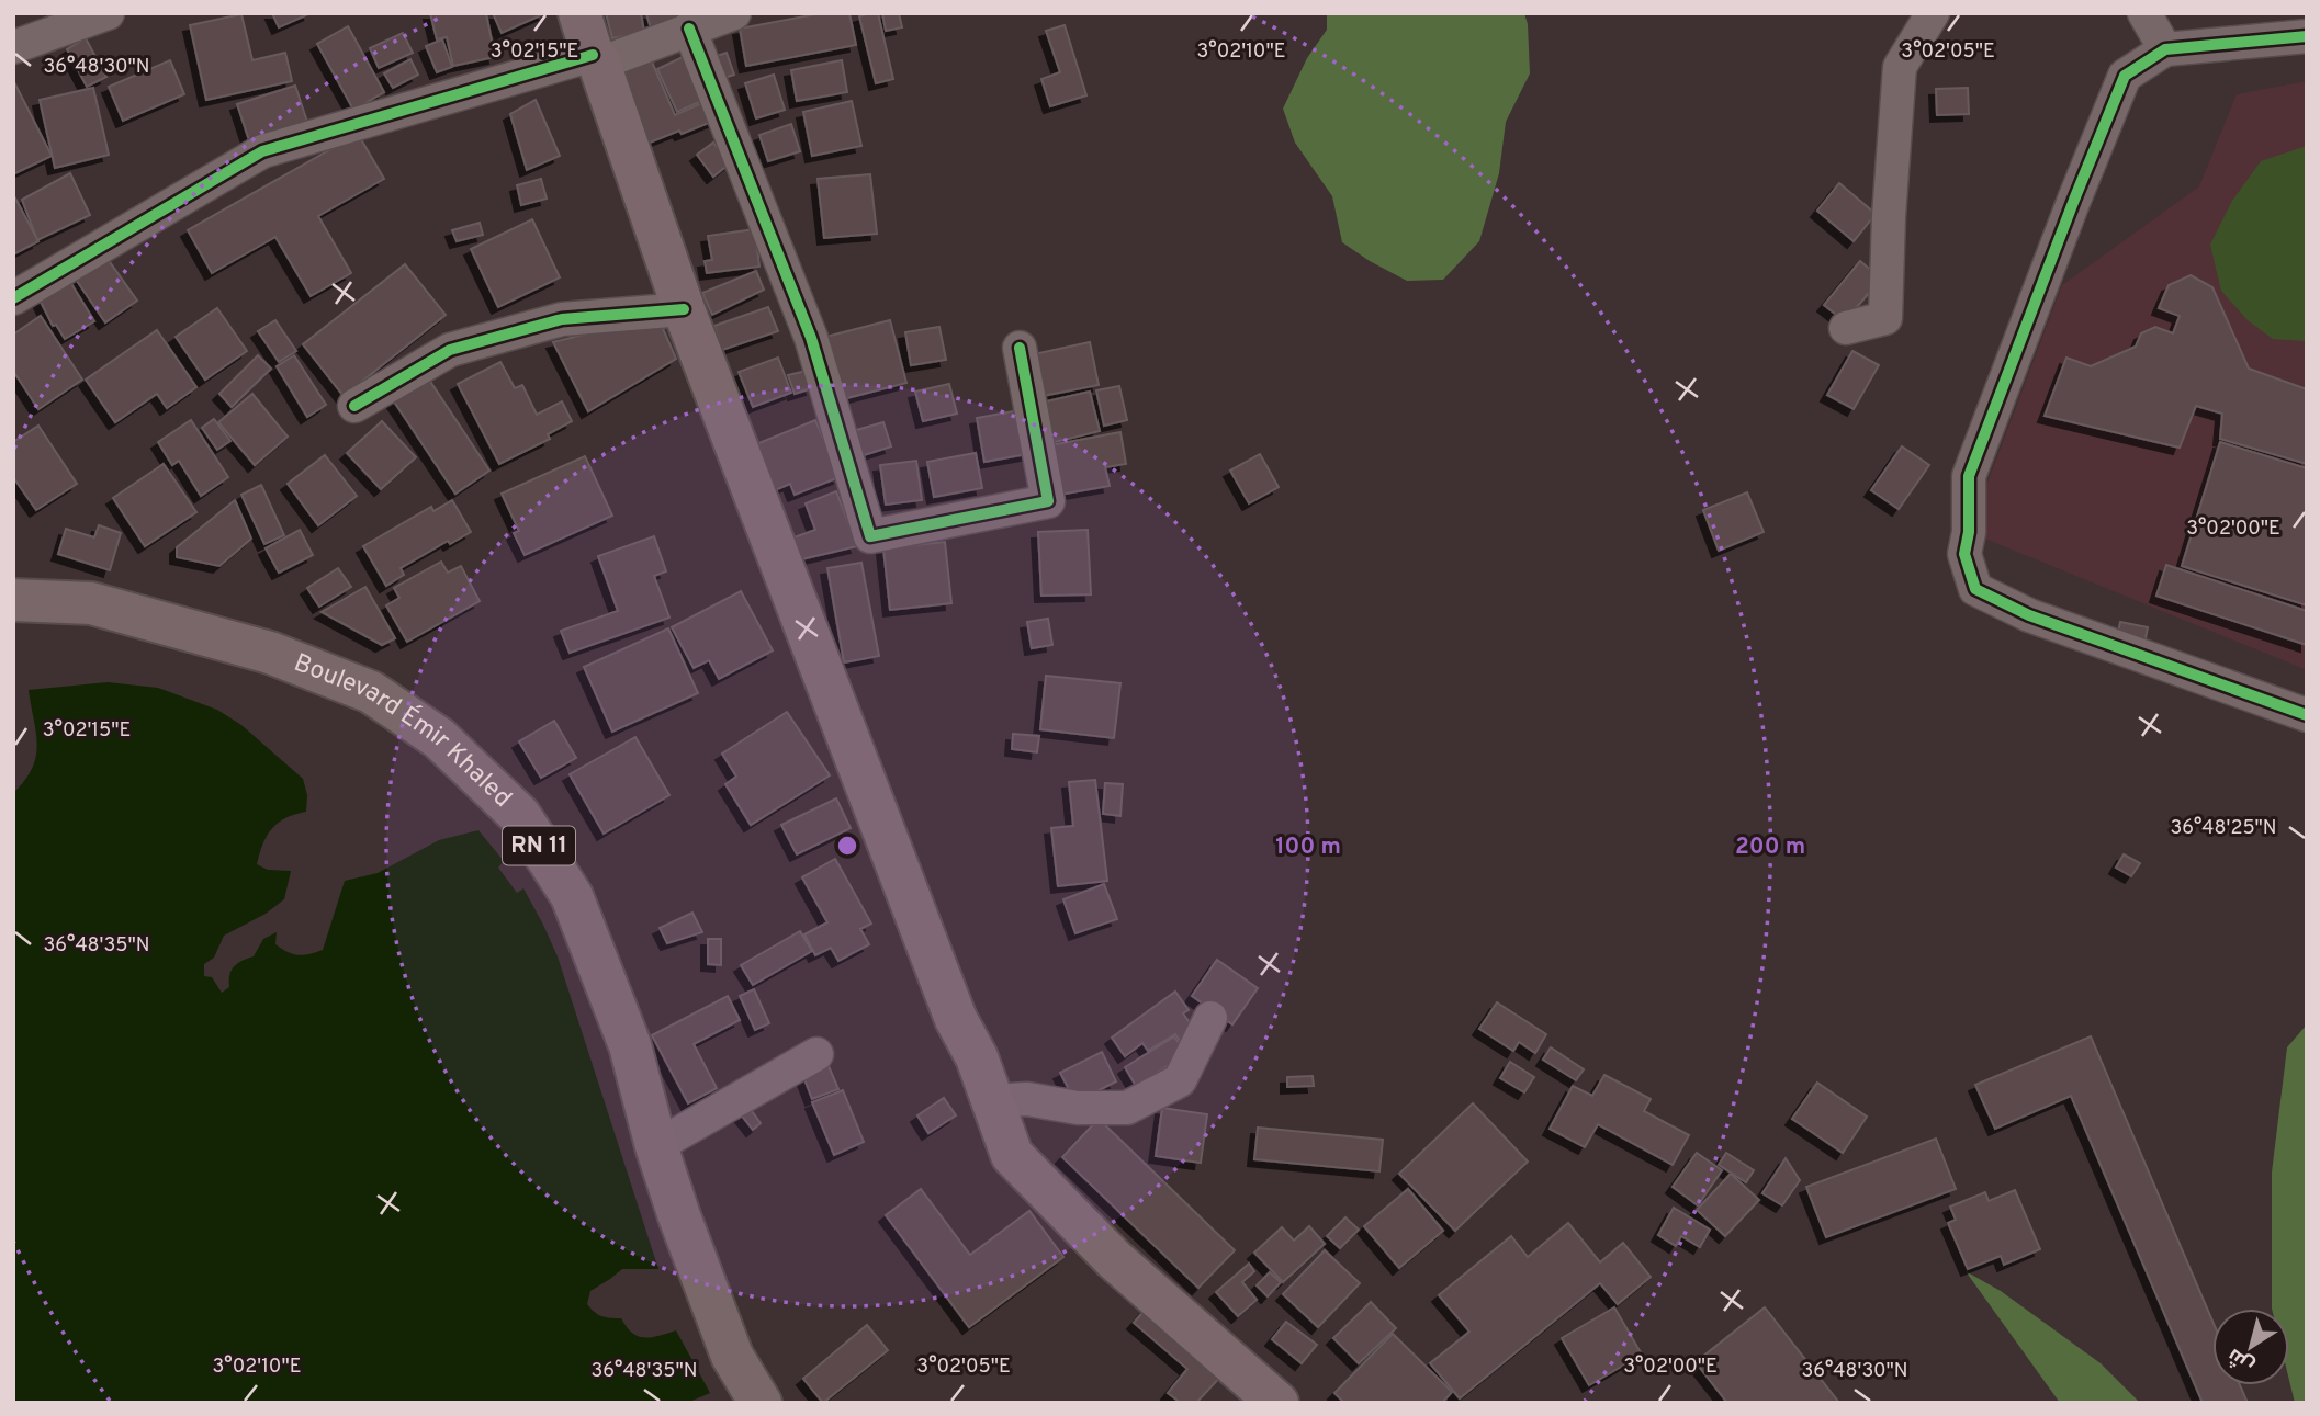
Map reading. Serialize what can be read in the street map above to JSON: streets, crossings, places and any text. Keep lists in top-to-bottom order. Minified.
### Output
{"streets":{"main road":["Boulevard Émir Khaled","RN 11"]},"north":"bottom left","coordinates":["3°02'15\"E","3°02'10\"E","3°02'05\"E","36°48'30\"N","3°02'00\"E","36°48'25\"N","36°48'35\"N"],"rings":["100 m","200 m"]}
